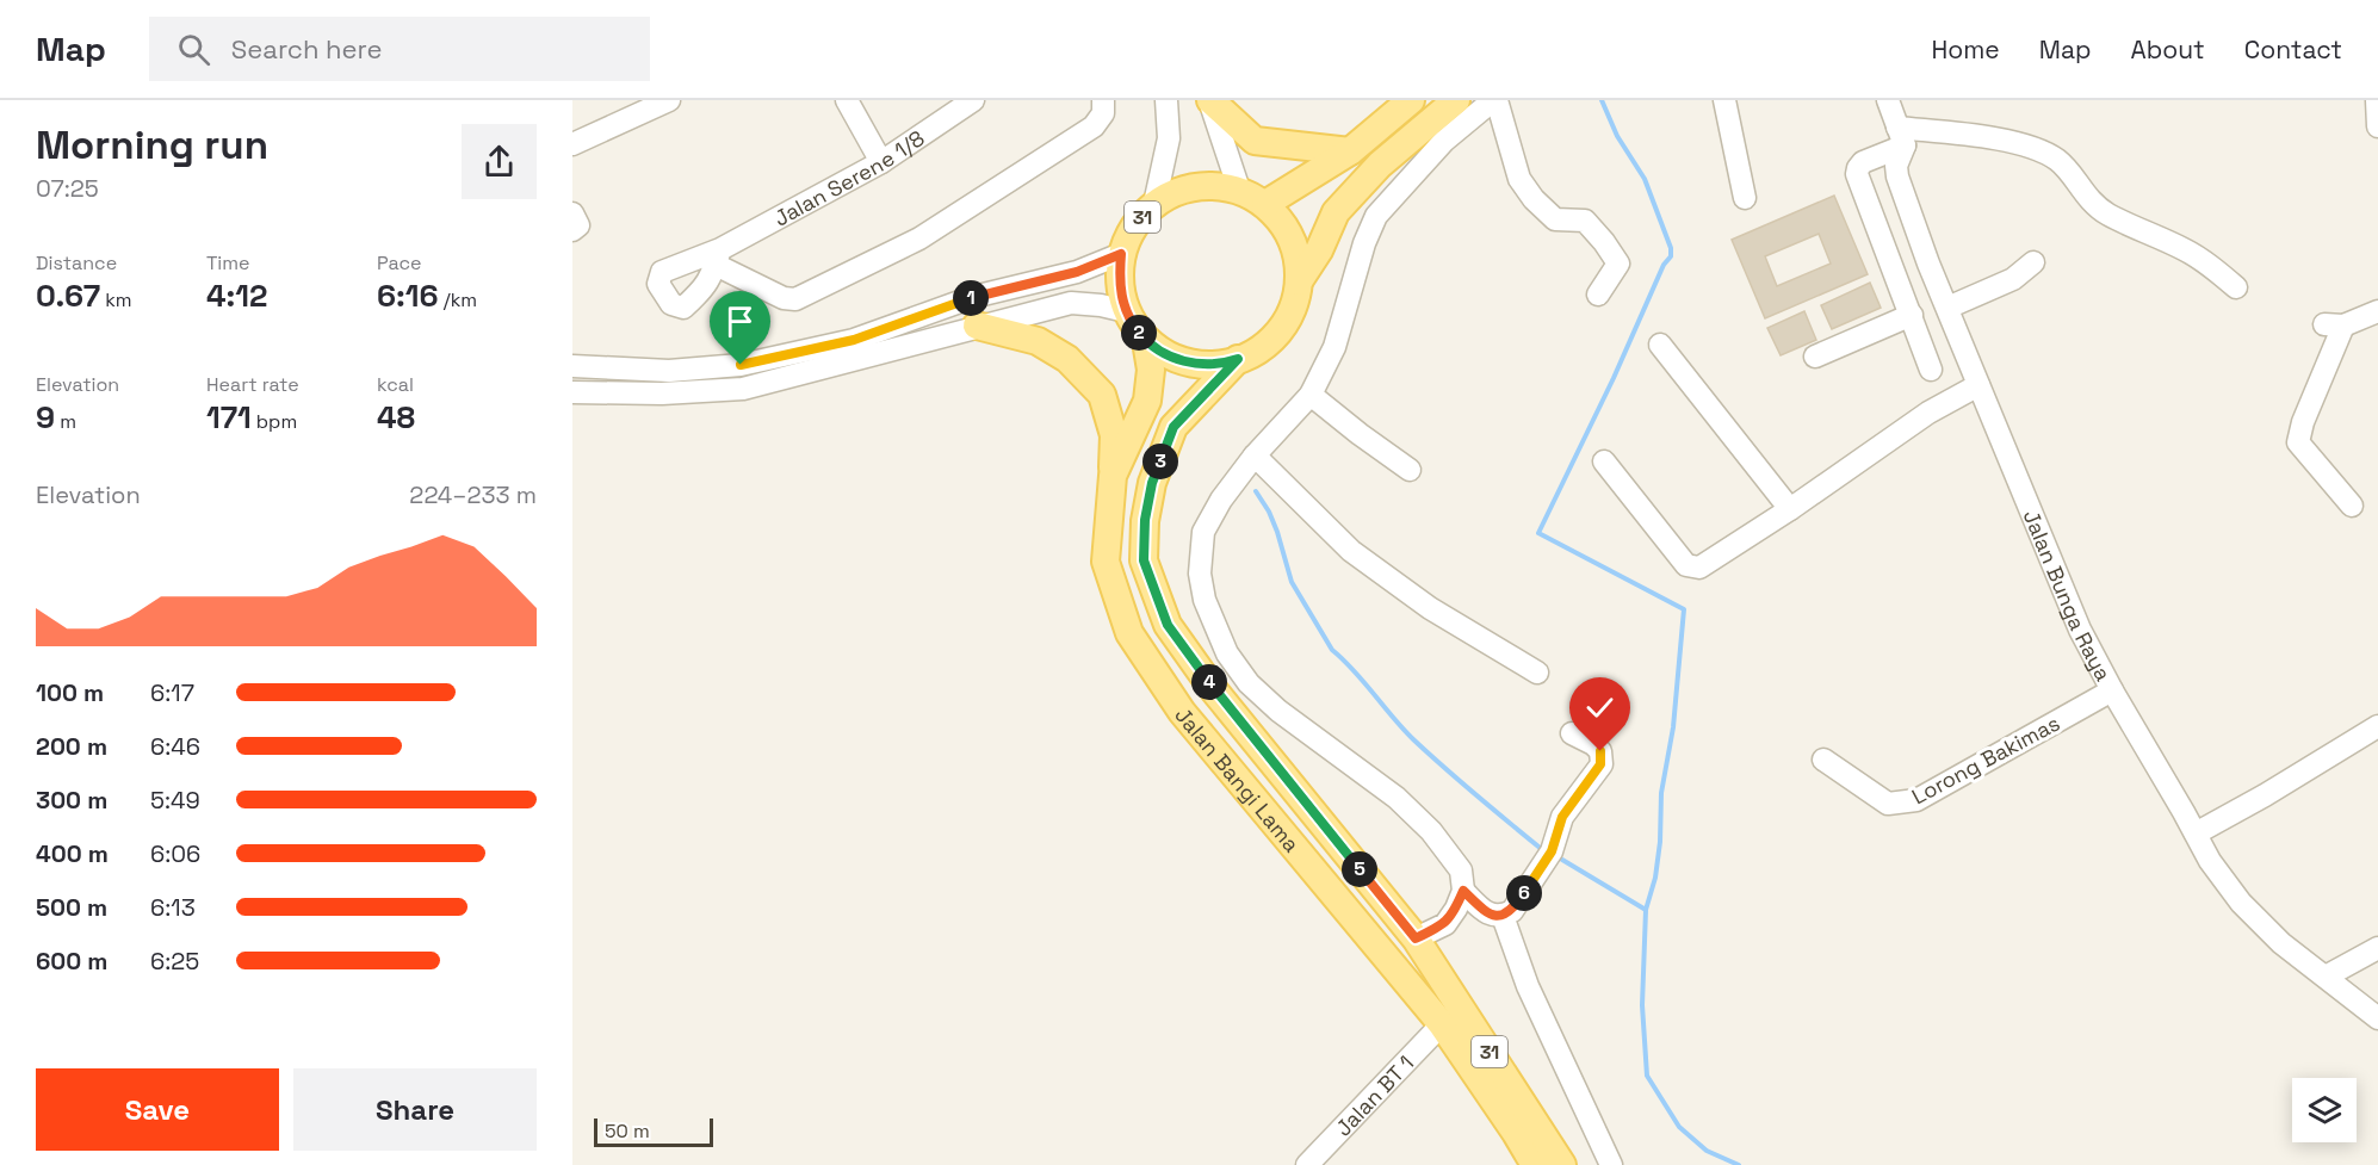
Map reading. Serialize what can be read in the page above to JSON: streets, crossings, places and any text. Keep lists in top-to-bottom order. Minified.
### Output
{"streets":{"main road":["31","Jalan Bangi Lama"],"street":["Jalan Serene 1/8","Jalan Bunga Raya","Lorong Bakimas","Jalan BT 1"]},"crossings":[["Jalan Bunga Raya","Lorong Bakimas"],["Jalan Bangi Lama","Jalan BT 1"]],"scale_bar":"50 m","page":{"header":"Map","search":"Search here","nav":["Home","Map","About","Contact"],"heading":["Morning run","07:25"],"stats":[["Distance","0.67 km"],["Time","4:12"],["Pace","6:16 /km"],["Elevation","9 m"],["Heart rate","171 bpm"],["kcal","48"]],"pins":["1","2","3","4","5","6"],"chart":["Elevation","224–233 m"],"list":[{"name":"100 m","note":"6:17"},{"name":"200 m","note":"6:46"},{"name":"300 m","note":"5:49"},{"name":"400 m","note":"6:06"},{"name":"500 m","note":"6:13"},{"name":"600 m","note":"6:25"}],"buttons":["Save","Share"],"scale":"50 m"}}
